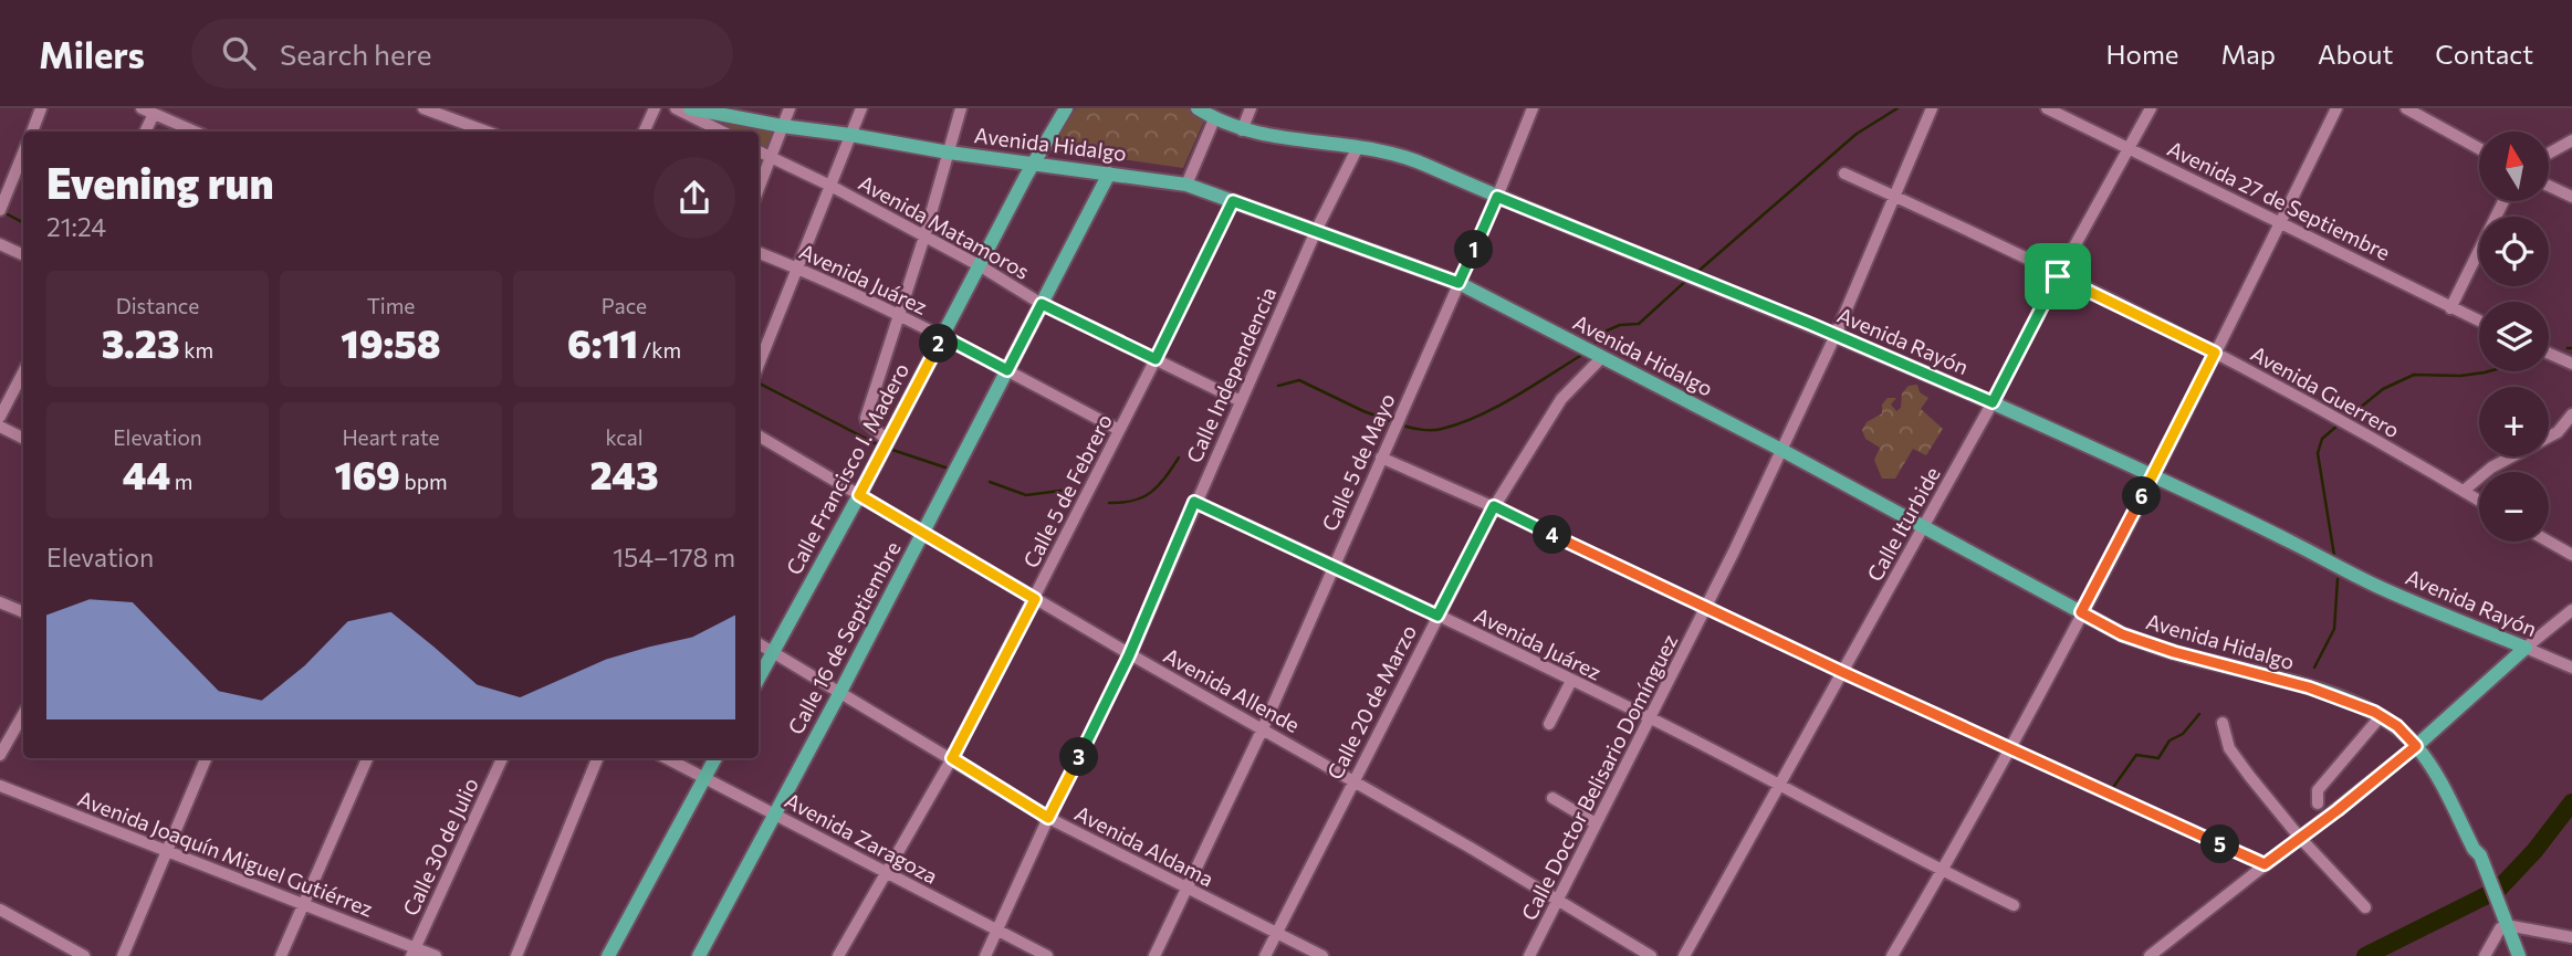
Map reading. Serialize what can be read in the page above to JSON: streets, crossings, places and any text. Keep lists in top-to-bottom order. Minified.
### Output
{"streets":{"main road":["Avenida Hidalgo","Avenida Rayón","Calle Francisco I. Madero","Calle 16 de Septiembre"],"street":["Avenida 27 de Septiembre","Avenida Matamoros","Avenida Juárez","Calle Independencia","Avenida Guerrero","Calle 5 de Mayo","Calle 5 de Febrero","Calle Iturbide","Avenida Allende","Calle 20 de Marzo","Calle Doctor Belisario Domínguez","Avenida Zaragoza","Avenida Aldama","Calle 30 de Julio","Avenida Joaquín Miguel Gutiérrez"]},"crossings":[["Avenida Hidalgo","Calle Independencia"],["Avenida Hidalgo","Calle 5 de Mayo"],["Avenida Hidalgo","Calle Francisco I. Madero"],["Avenida Hidalgo","Calle 5 de Febrero"],["Avenida Hidalgo","Calle Iturbide"],["Avenida Hidalgo","Calle 16 de Septiembre"],["Avenida Hidalgo","Calle 20 de Marzo"],["Avenida Hidalgo","Calle Doctor Belisario Domínguez"],["Avenida 27 de Septiembre","Calle Iturbide"],["Avenida Matamoros","Calle Independencia"],["Avenida Matamoros","Calle Francisco I. Madero"],["Avenida Matamoros","Calle 5 de Febrero"],["Avenida Matamoros","Calle 16 de Septiembre"],["Avenida Juárez","Calle Independencia"],["Avenida Juárez","Calle 5 de Mayo"],["Avenida Juárez","Calle Francisco I. Madero"],["Avenida Juárez","Calle 5 de Febrero"],["Avenida Juárez","Calle Iturbide"],["Avenida Juárez","Calle 16 de Septiembre"],["Avenida Juárez","Calle 20 de Marzo"],["Avenida Juárez","Calle Doctor Belisario Domínguez"],["Avenida Rayón","Calle Independencia"],["Avenida Rayón","Calle 5 de Mayo"],["Avenida Rayón","Calle Iturbide"],["Avenida Rayón","Calle Doctor Belisario Domínguez"],["Calle Independencia","Avenida Allende"],["Calle Independencia","Avenida Zaragoza"],["Calle Independencia","Avenida Aldama"],["Avenida Guerrero","Calle Iturbide"],["Avenida Guerrero","Calle Doctor Belisario Domínguez"],["Calle 5 de Mayo","Avenida Allende"],["Calle 5 de Mayo","Avenida Aldama"],["Calle Francisco I. Madero","Avenida Allende"],["Calle Francisco I. Madero","Avenida Aldama"],["Calle 5 de Febrero","Avenida Allende"],["Calle 5 de Febrero","Avenida Zaragoza"],["Calle 5 de Febrero","Avenida Aldama"],["Calle 16 de Septiembre","Avenida Allende"],["Calle 16 de Septiembre","Avenida Zaragoza"],["Calle 16 de Septiembre","Avenida Aldama"],["Avenida Allende","Calle 20 de Marzo"],["Avenida Allende","Calle Doctor Belisario Domínguez"],["Calle 20 de Marzo","Avenida Aldama"],["Calle 30 de Julio","Avenida Joaquín Miguel Gutiérrez"]],"north":"top","page":{"header":"Milers","search":"Search here","nav":["Home","Map","About","Contact"],"map_buttons":["+","−"],"heading":["Evening run","21:24"],"pins":["1","2","6","4","3","5"],"stats":[["Distance","3.23 km"],["Time","19:58"],["Pace","6:11 /km"],["Elevation","44 m"],["Heart rate","169 bpm"],["kcal","243"]],"chart":["Elevation","154–178 m"]}}
